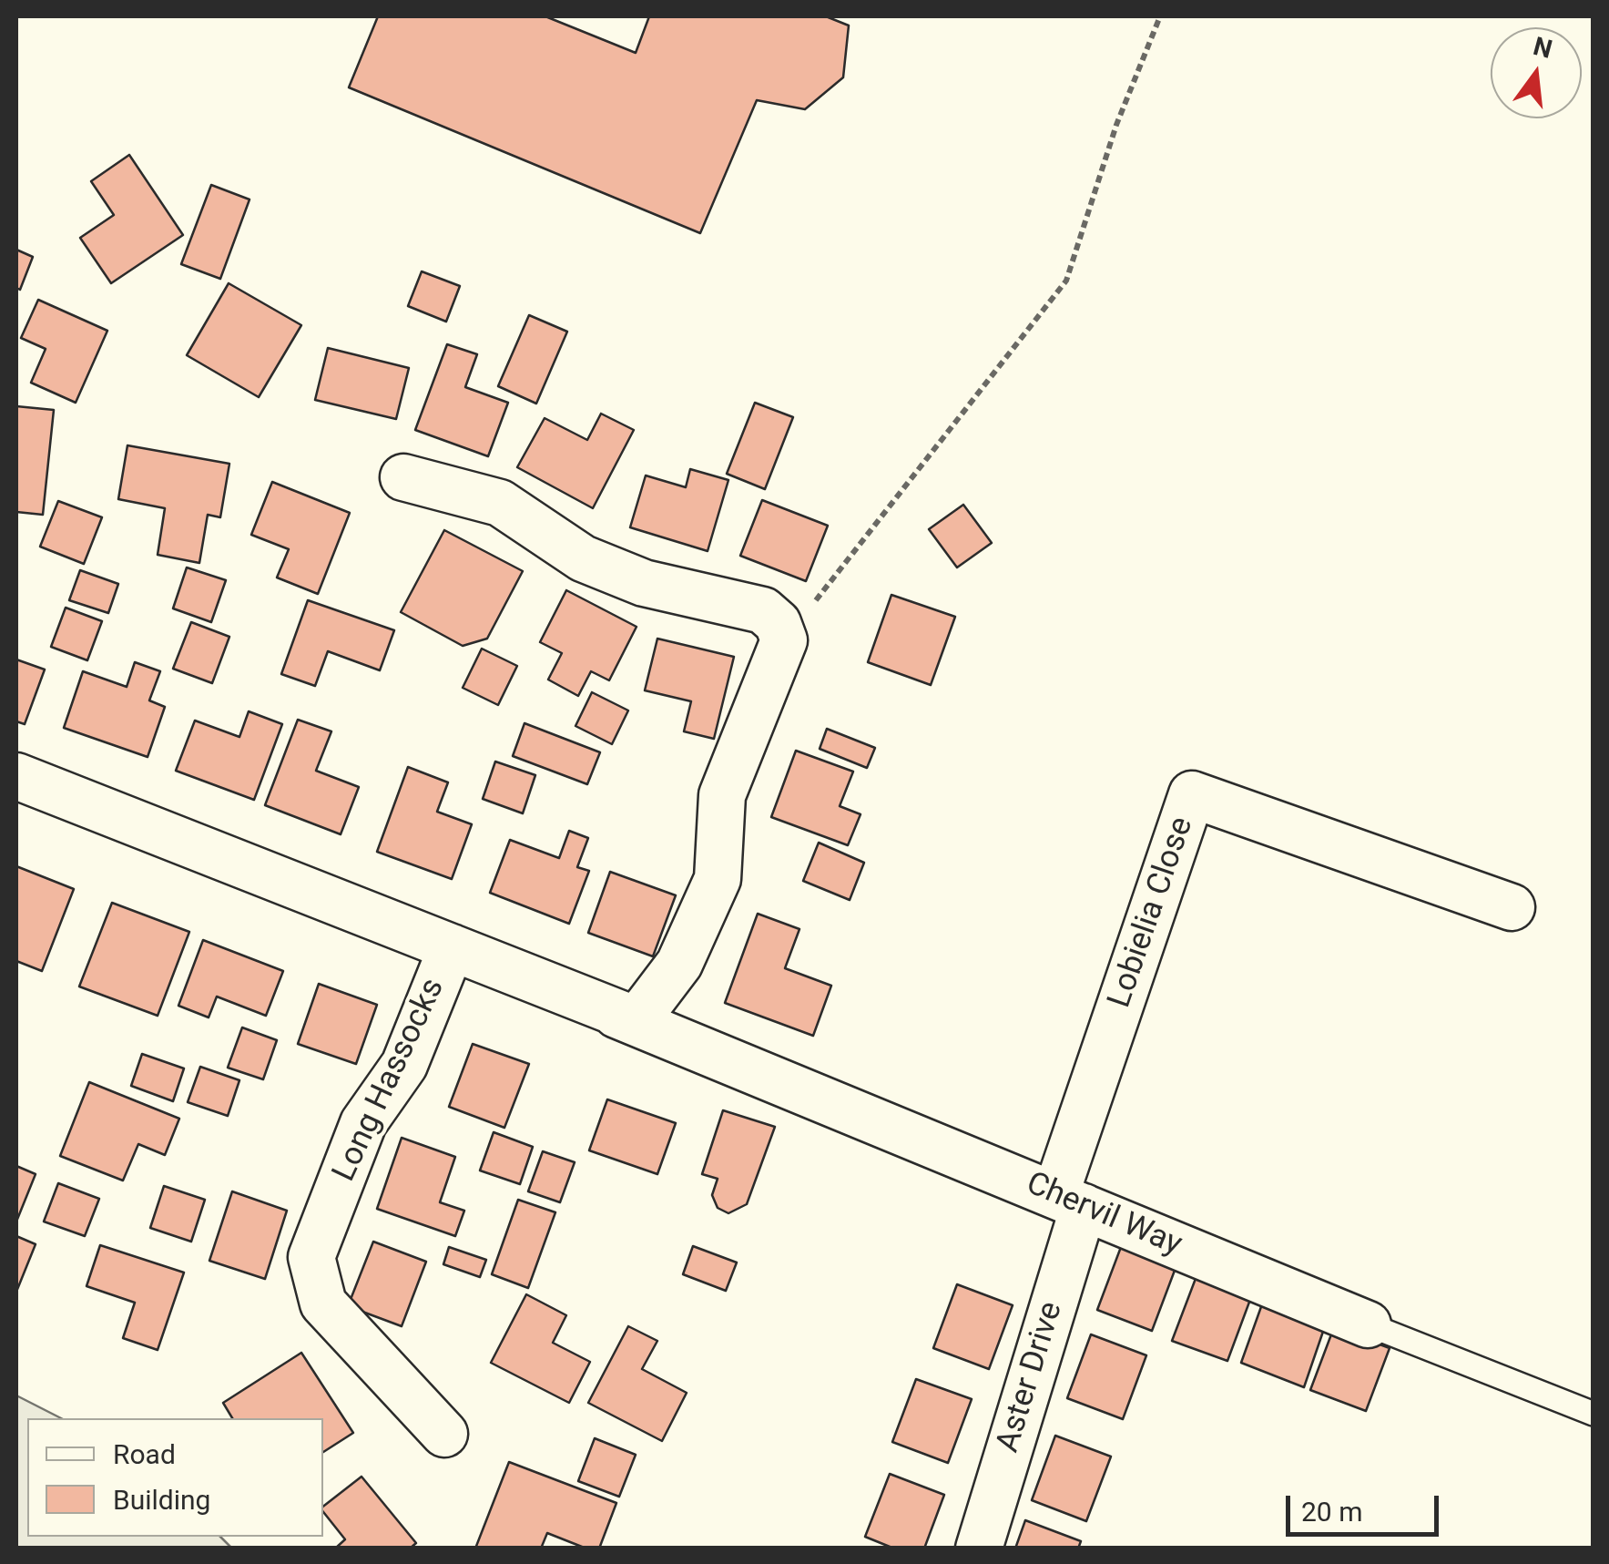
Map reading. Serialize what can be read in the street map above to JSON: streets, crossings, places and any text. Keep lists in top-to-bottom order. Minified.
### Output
{"streets":{"street":["Lobielia Close","Long Hassocks","Chervil Way","Aster Drive"]},"crossings":[["Lobielia Close","Chervil Way"],["Lobielia Close","Aster Drive"],["Long Hassocks","Chervil Way"],["Chervil Way","Aster Drive"]],"legend":["Road","Building"],"scale_bar":"20 m","north":"top"}
